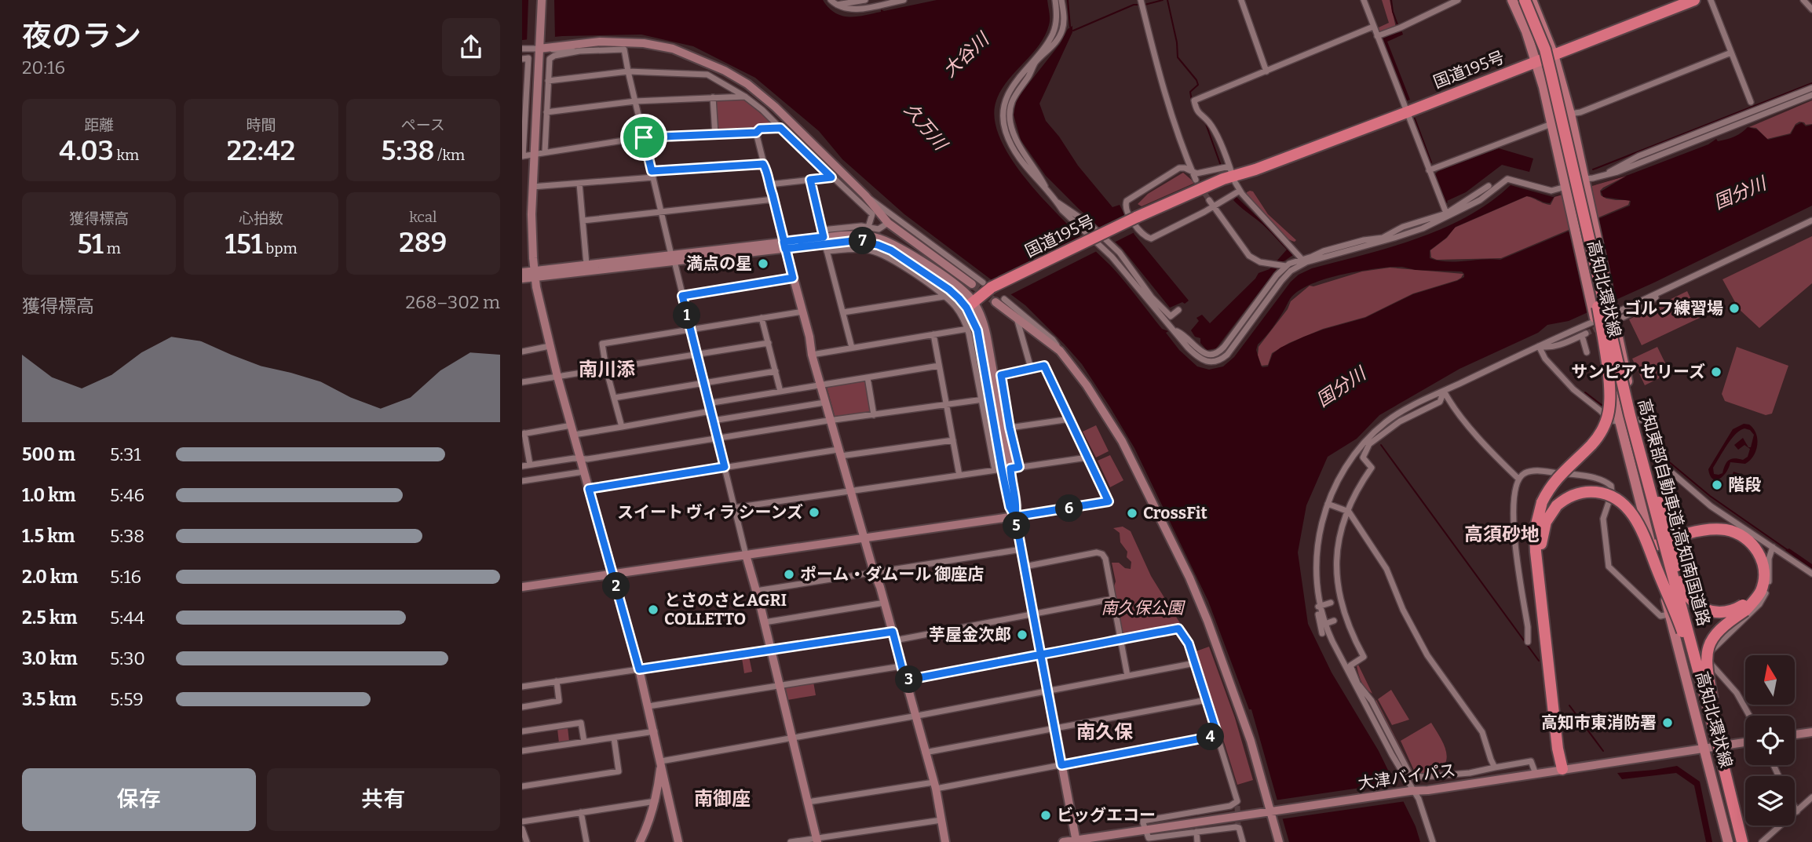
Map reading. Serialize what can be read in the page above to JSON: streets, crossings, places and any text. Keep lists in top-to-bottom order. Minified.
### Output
{"streets":{"highway":["国道195号","高知東部自動車道;高知南国道路"],"main road":["高知北環状線"],"street":["大津バイパス"]},"crossings":[["国道195号","高知北環状線"],["高知北環状線","高知東部自動車道;高知南国道路"],["高知北環状線","大津バイパス"],["高知東部自動車道;高知南国道路","大津バイパス"]],"districts":["南川添","高須砂地","南久保","南御座"],"water":["大谷川","久万川","国分川"],"parks":["南久保公園"],"places":["満点の星","ゴルフ練習場","サンピア セリーズ","階段","スイート ヴィラ シーンズ","CrossFit","ポーム・ダムール 御座店","とさのさとAGRI COLLETTO","芋屋金次郎","高知市東消防署","ビッグエコー"],"north":"top","page":{"heading":["夜のラン","20:16"],"stats":[["距離","4.03 km"],["時間","22:42"],["ペース","5:38 /km"],["獲得標高","51 m"],["心拍数","151 bpm"],["kcal","289"]],"pins":["7","1","6","5","2","3","4"],"chart":["獲得標高","268–302 m"],"list":[{"name":"500 m","note":"5:31"},{"name":"1.0 km","note":"5:46"},{"name":"1.5 km","note":"5:38"},{"name":"2.0 km","note":"5:16"},{"name":"2.5 km","note":"5:44"},{"name":"3.0 km","note":"5:30"},{"name":"3.5 km","note":"5:59"}],"buttons":["保存","共有"]}}
